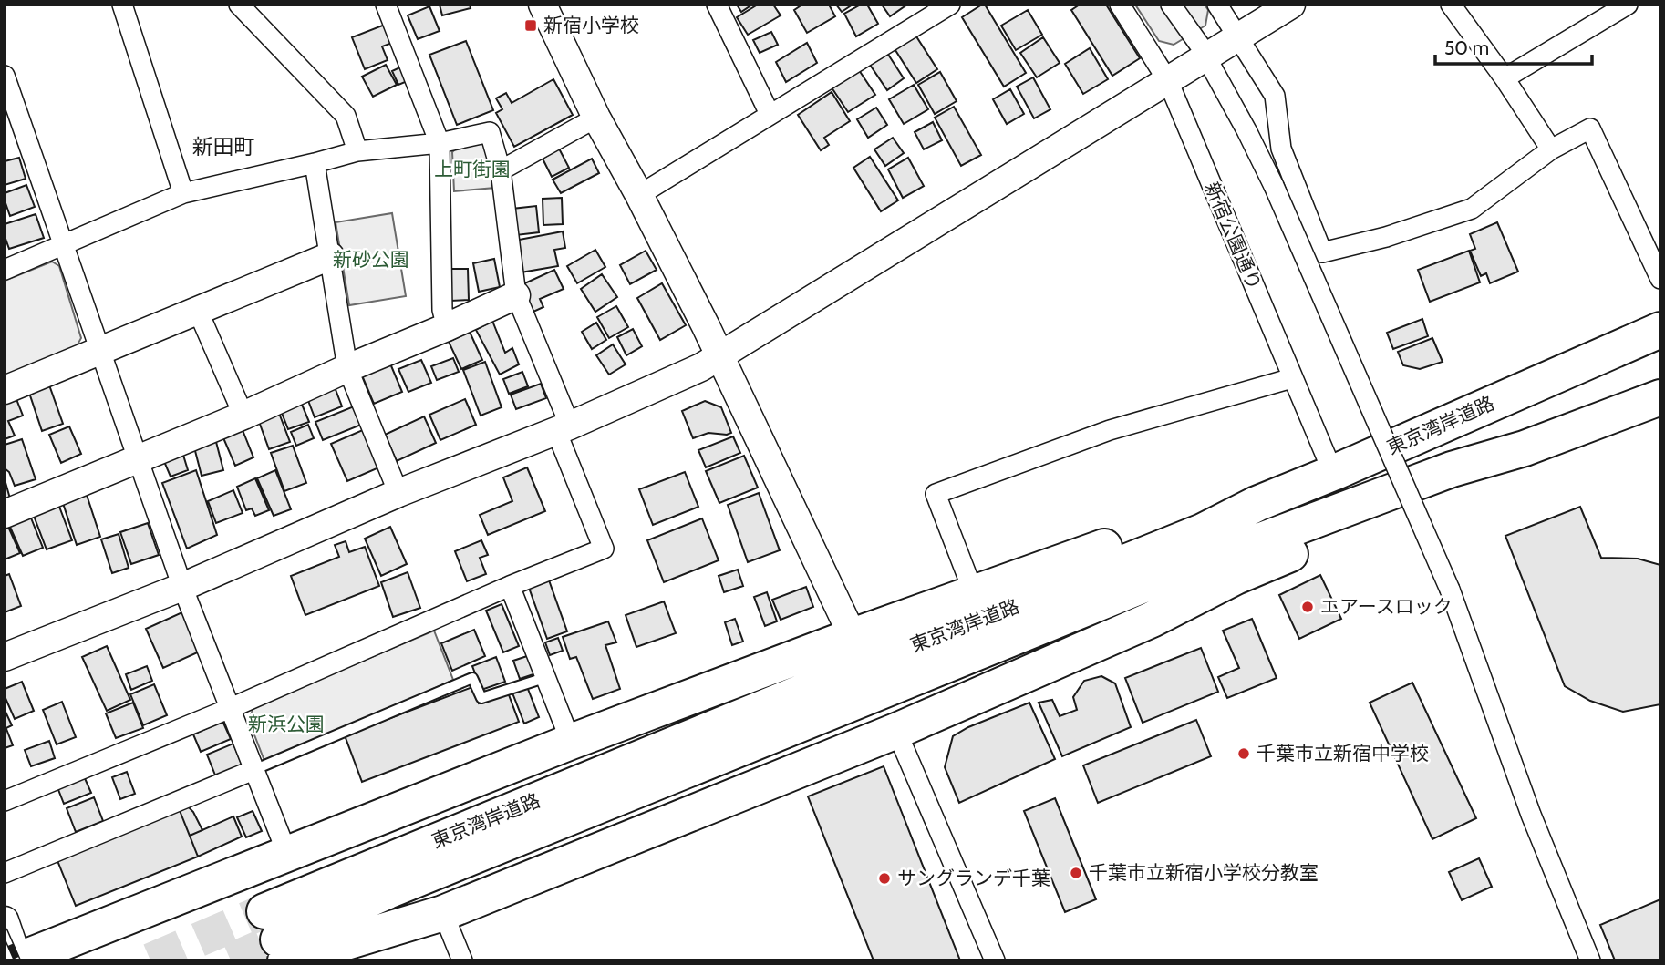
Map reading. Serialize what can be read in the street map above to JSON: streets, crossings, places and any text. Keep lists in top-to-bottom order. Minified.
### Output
{"streets":{"highway":["東京湾岸道路"],"street":["新宿公園通り"]},"crossings":[["新宿公園通り","東京湾岸道路"]],"districts":["新田町"],"parks":["上町街園","新砂公園","新浜公園"],"places":{"transit":["新宿小学校"],"other":["エアースロック","千葉市立新宿中学校","千葉市立新宿小学校分教室","サングランデ千葉"]},"scale_bar":"50 m"}
